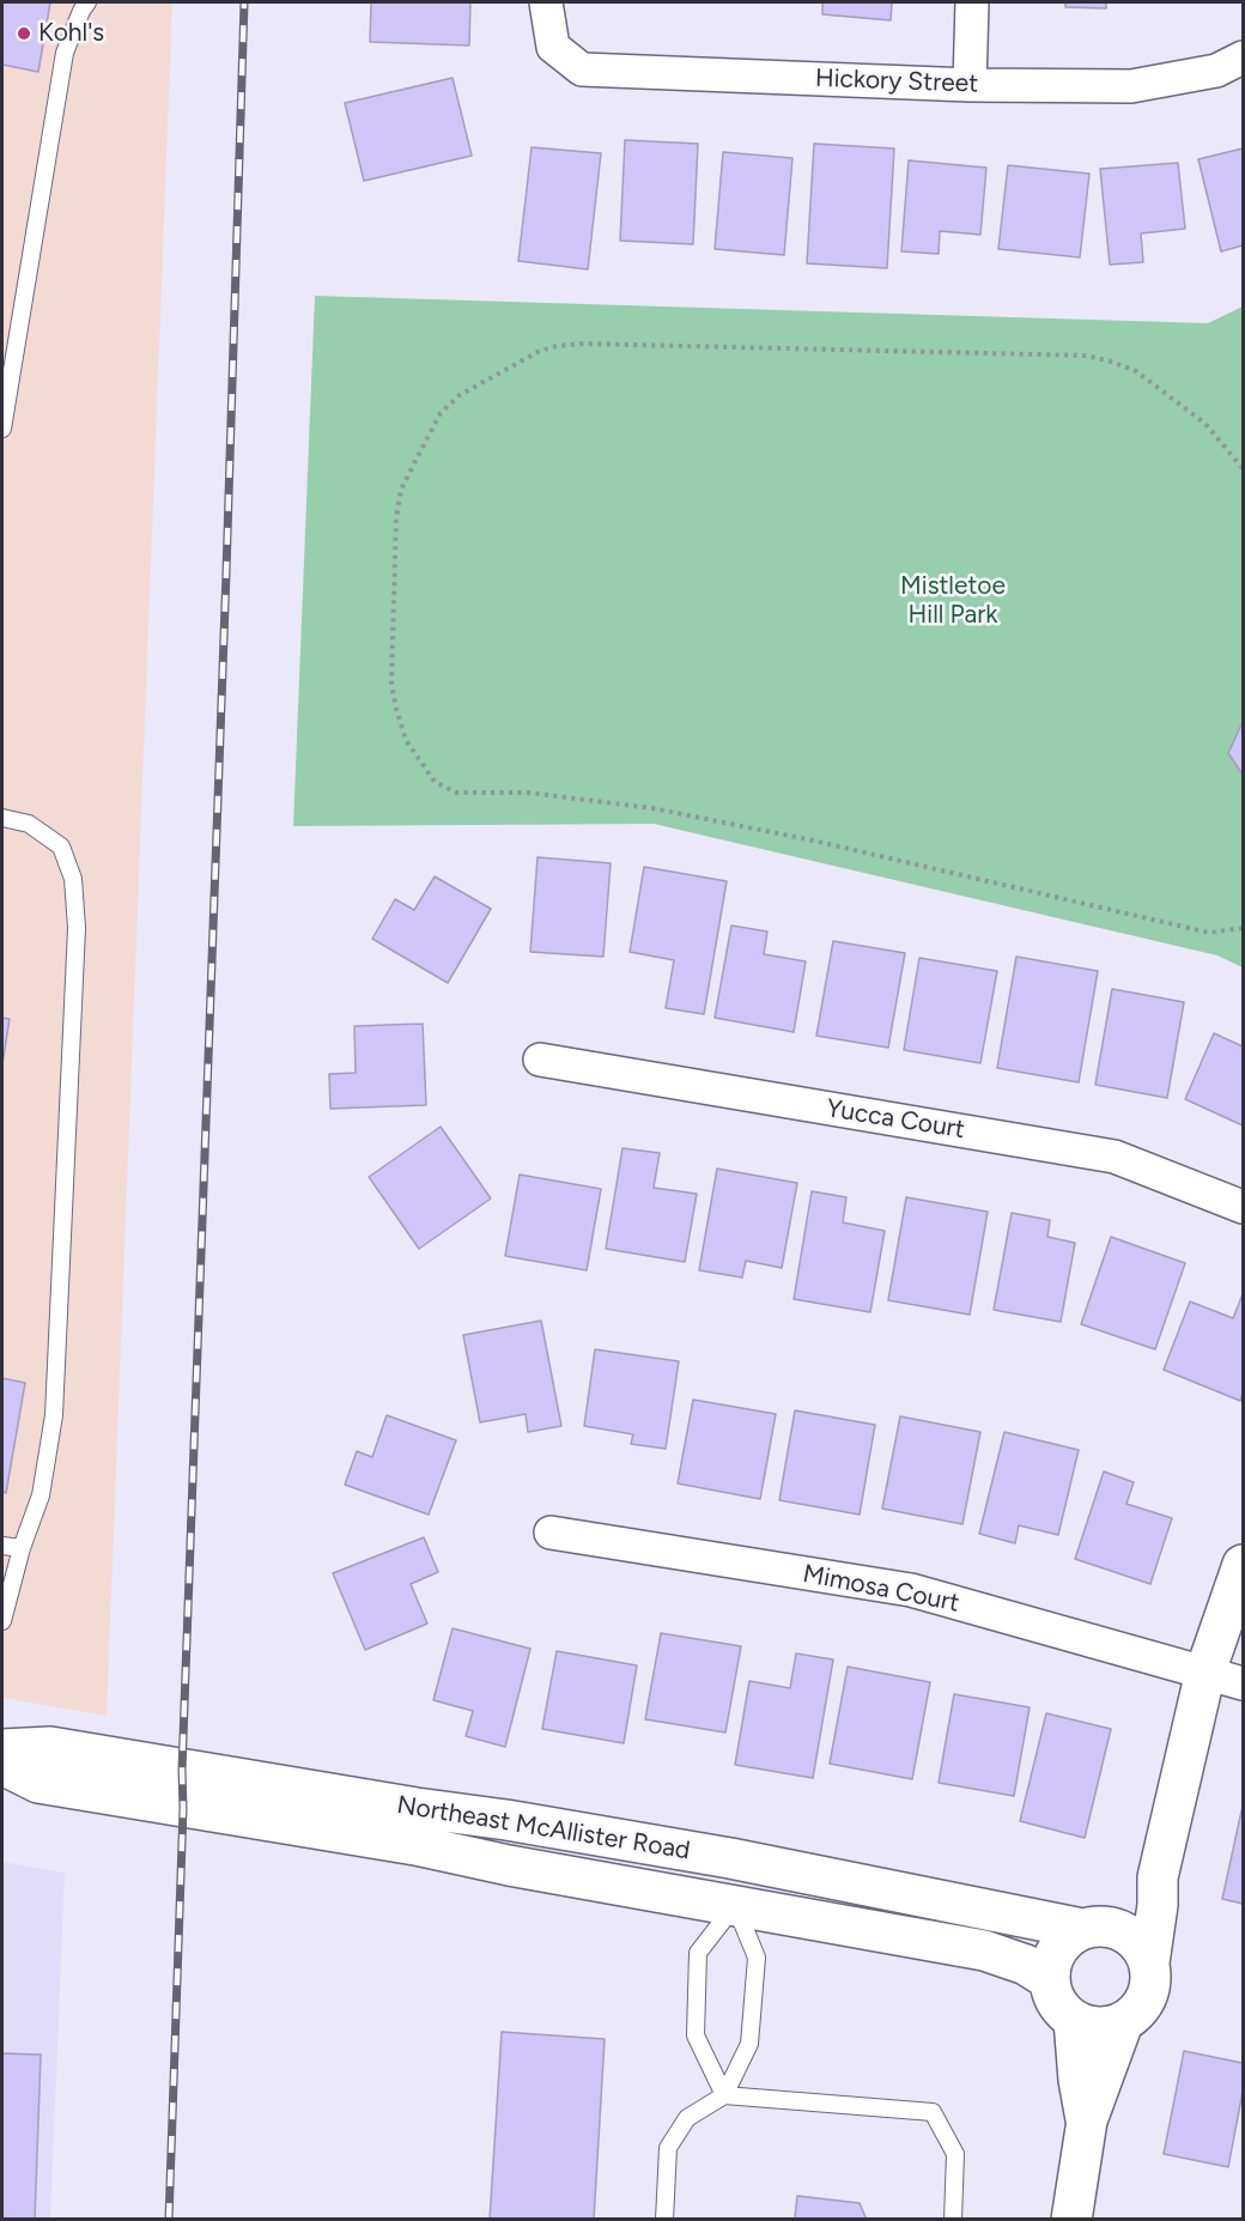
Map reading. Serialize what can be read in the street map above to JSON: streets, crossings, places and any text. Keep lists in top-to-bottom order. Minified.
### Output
{"streets":{"street":["Hickory Street","Yucca Court","Mimosa Court","Northeast McAllister Road"]},"parks":["Mistletoe Hill Park"],"places":["Kohl's"]}
